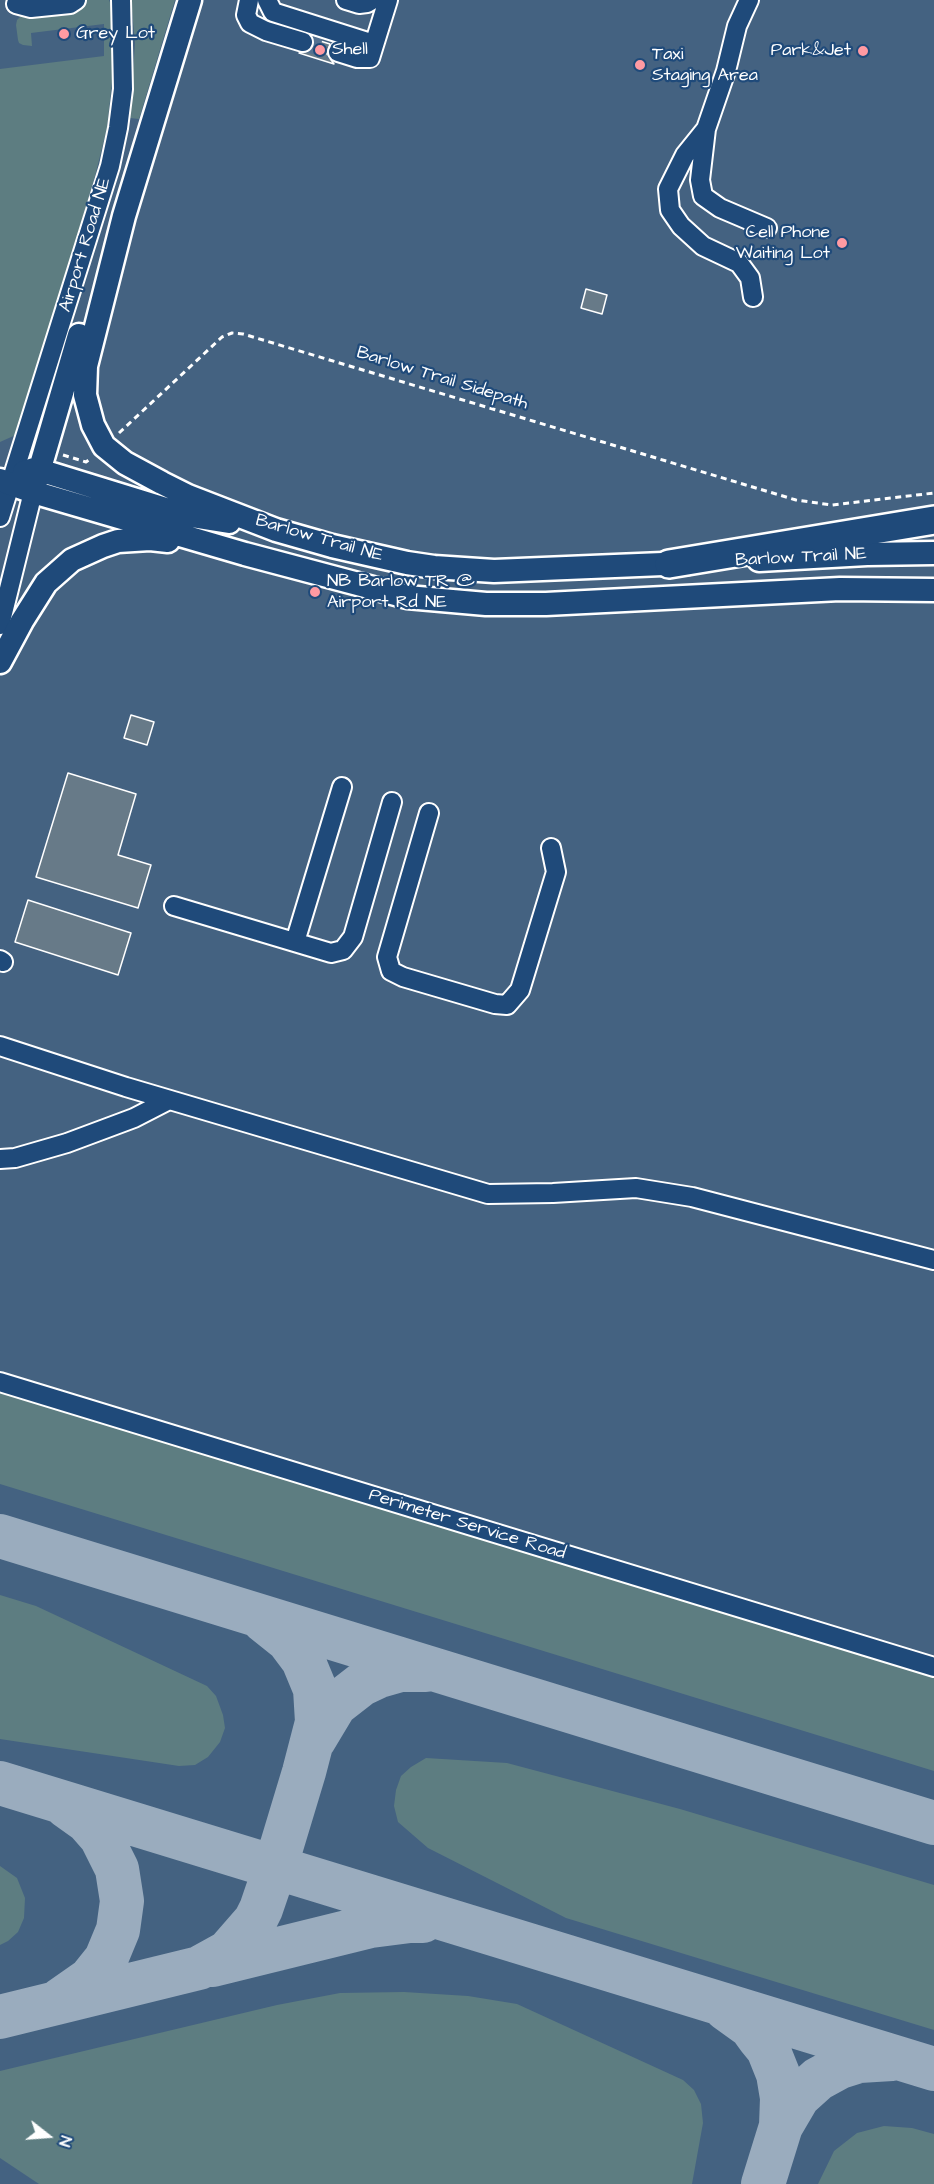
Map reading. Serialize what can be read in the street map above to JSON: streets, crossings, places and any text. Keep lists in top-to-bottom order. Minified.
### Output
{"streets":{"main road":["Airport Road NE","Barlow Trail NE"],"street":["Perimeter Service Road"],"path":["Barlow Trail Sidepath"]},"crossings":[["Airport Road NE","Barlow Trail NE"]],"places":["Grey Lot","Shell","Park&Jet","Taxi Staging Area","Cell Phone Waiting Lot","NB Barlow TR @ Airport Rd NE"],"north":"right"}
